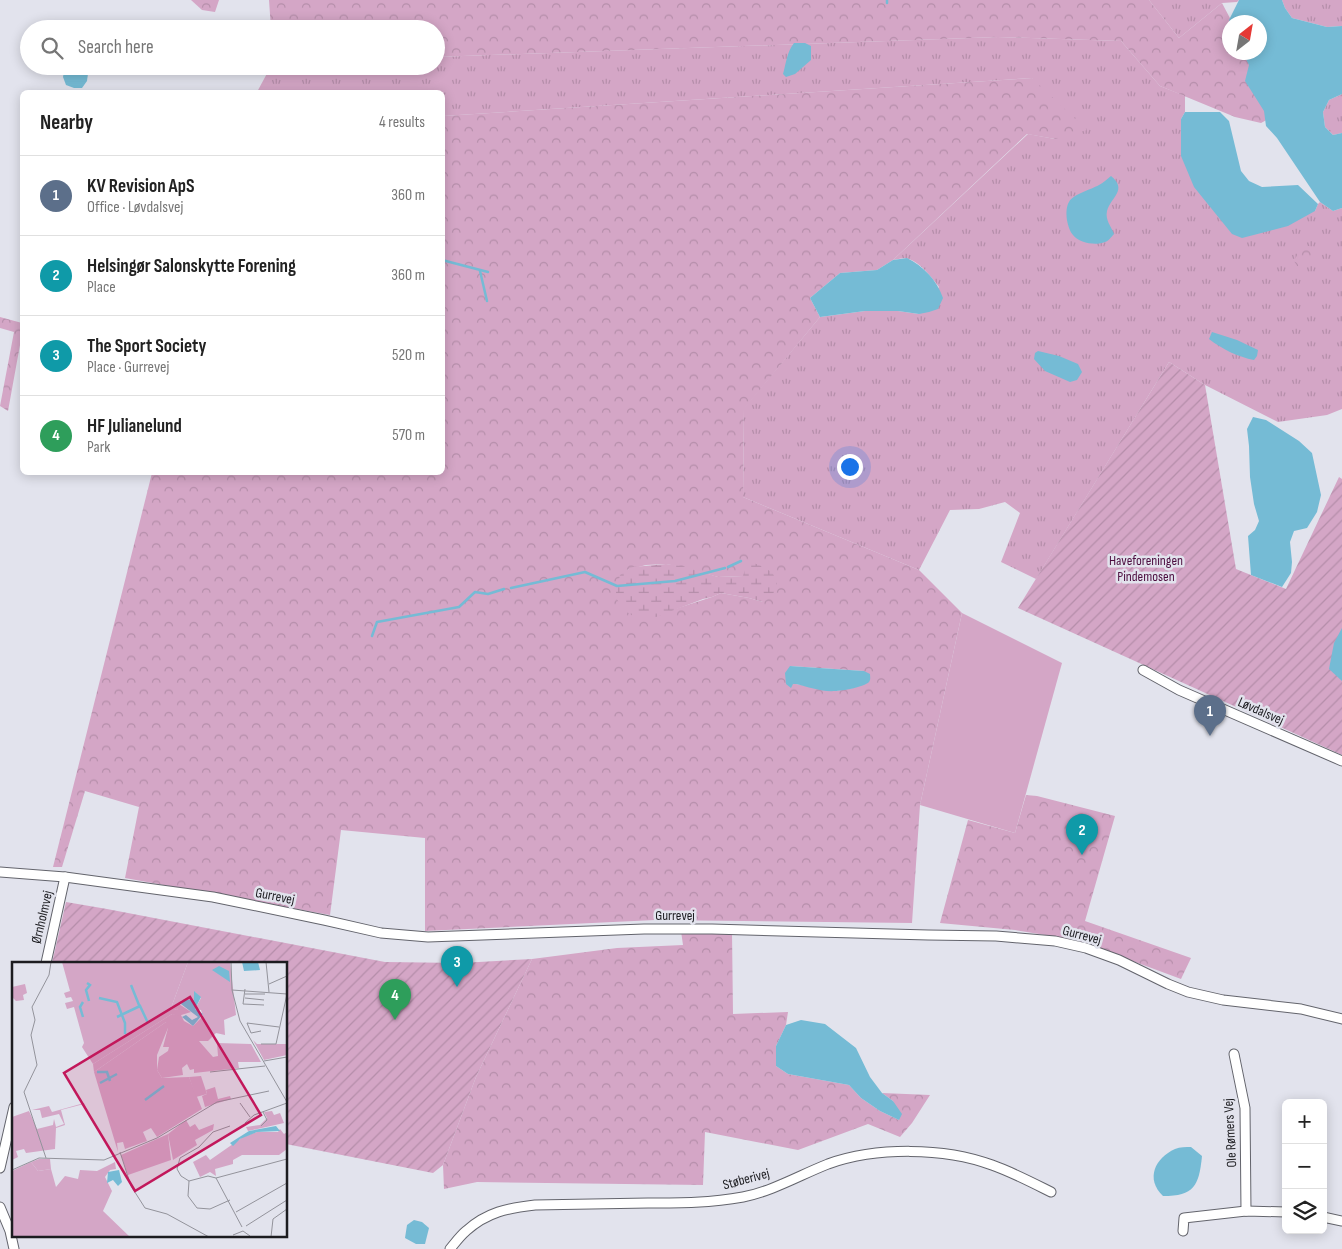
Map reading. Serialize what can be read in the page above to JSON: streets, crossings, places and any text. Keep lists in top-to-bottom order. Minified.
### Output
{"streets":{"street":["Løvdalsvej","Gurrevej","Ørnholmvej","Ole Rømers Vej","Støberivej"]},"crossings":[["Gurrevej","Ørnholmvej"]],"parks":["Haveforeningen Pindemosen"],"north":"top right","page":{"search":"Search here","heading":["Nearby","4 results"],"list":[{"mark":"1","name":"KV Revision ApS","note":"Office · Løvdalsvej","value":"360 m"},{"mark":"2","name":"Helsingør Salonskytte Forening","note":"Place","value":"360 m"},{"mark":"3","name":"The Sport Society","note":"Place · Gurrevej","value":"520 m"},{"mark":"4","name":"HF Julianelund","note":"Park","value":"570 m"}],"pins":["1","2","3","4"],"map_buttons":["+","−"]}}
